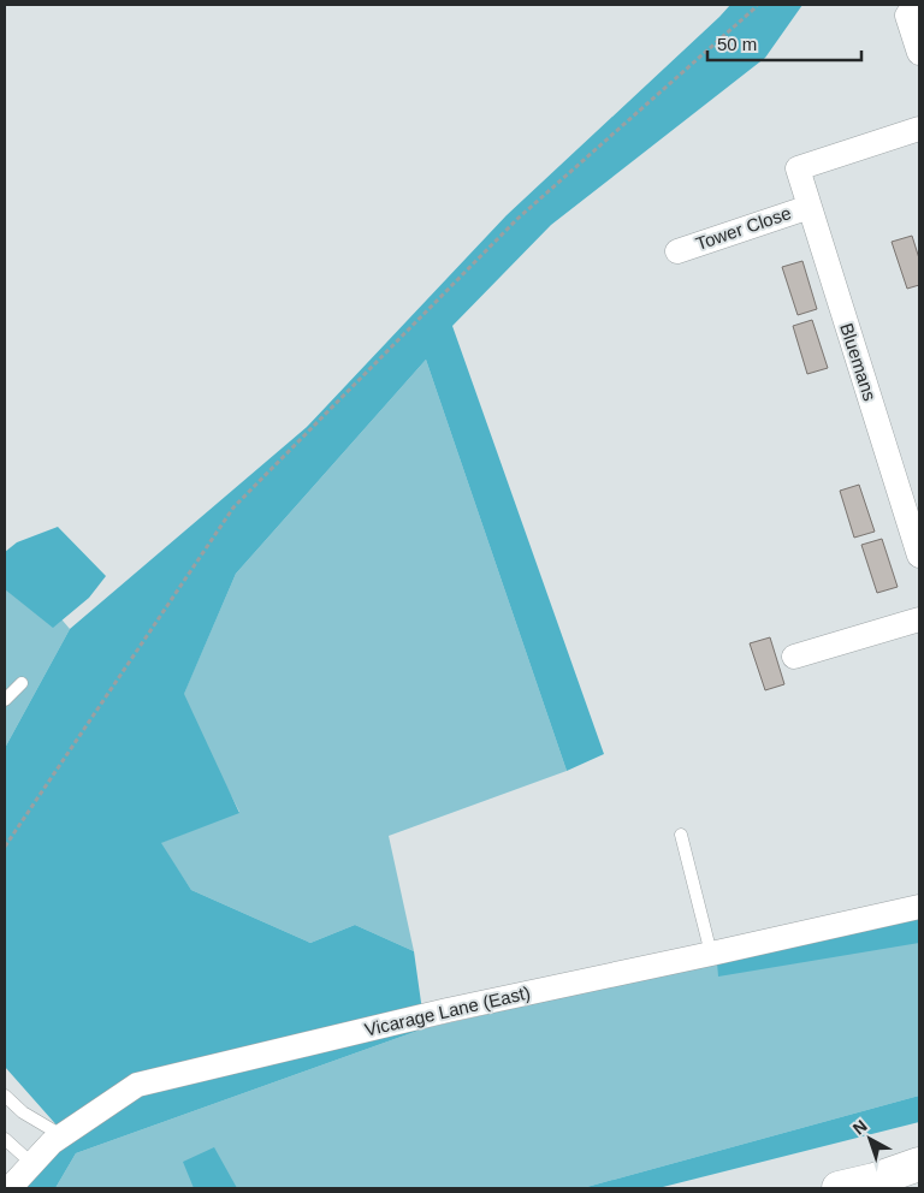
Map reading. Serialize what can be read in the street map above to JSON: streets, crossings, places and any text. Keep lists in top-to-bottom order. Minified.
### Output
{"streets":{"street":["Tower Close","Bluemans","Vicarage Lane (East)"]},"crossings":[["Tower Close","Bluemans"]],"scale_bar":"50 m","north":"top left"}
